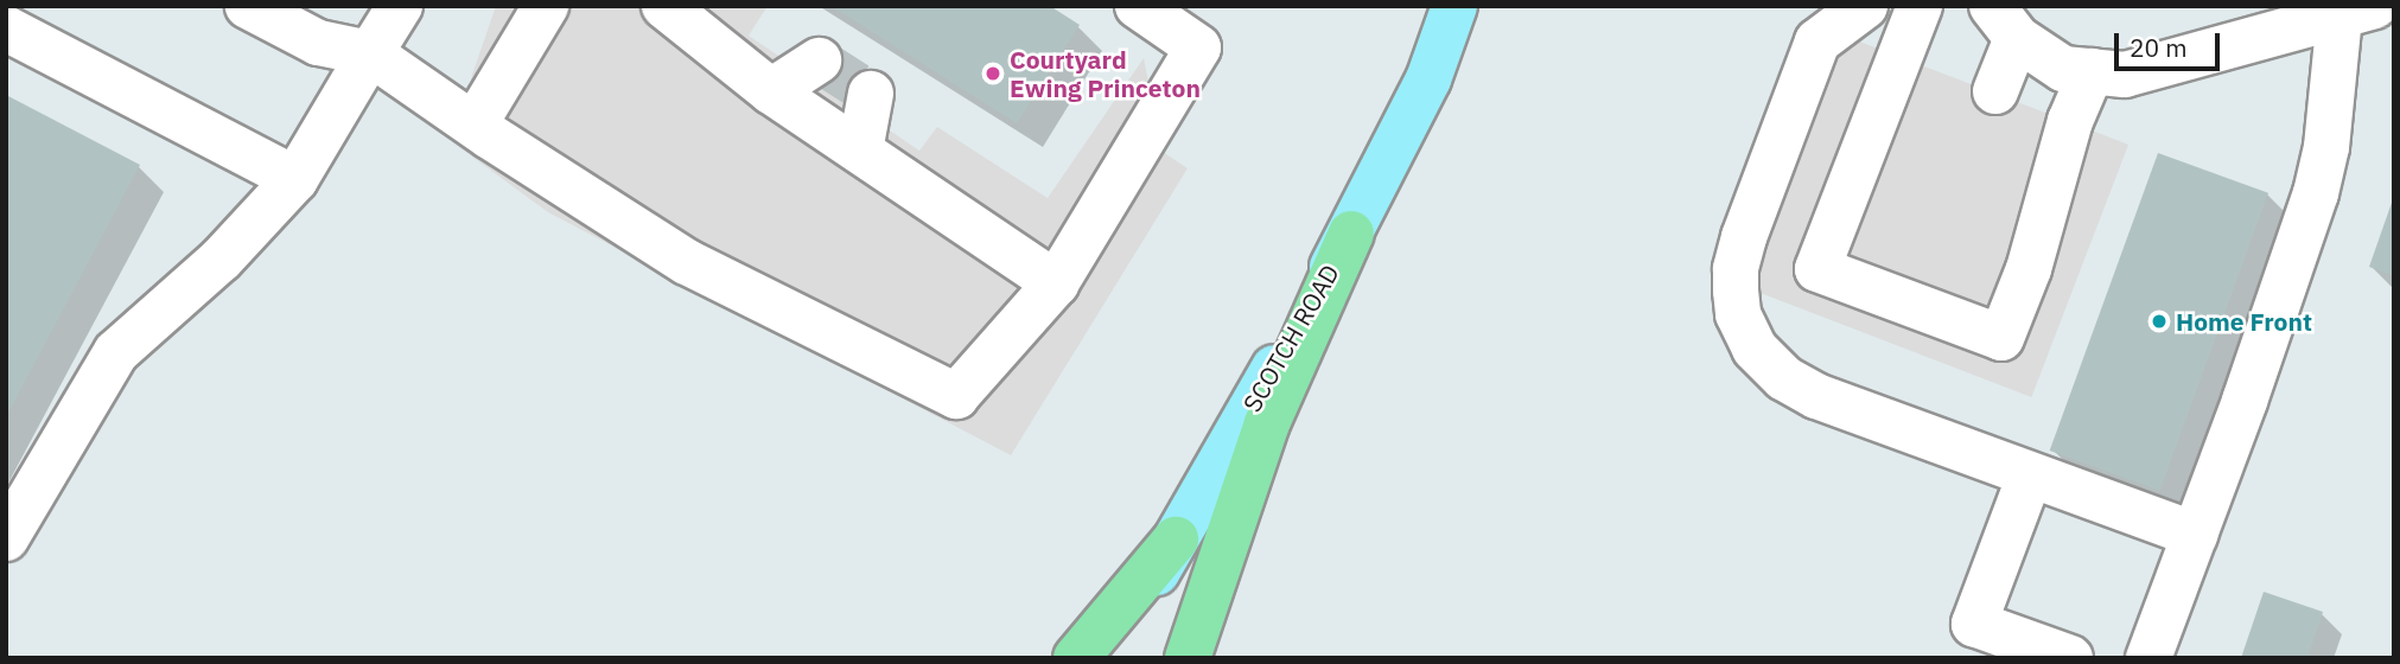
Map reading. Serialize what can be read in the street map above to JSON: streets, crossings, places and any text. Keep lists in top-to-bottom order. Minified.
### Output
{"streets":{"main road":["SCOTCH ROAD"]},"places":["Courtyard Ewing Princeton","Home Front"],"scale_bar":"20 m"}
